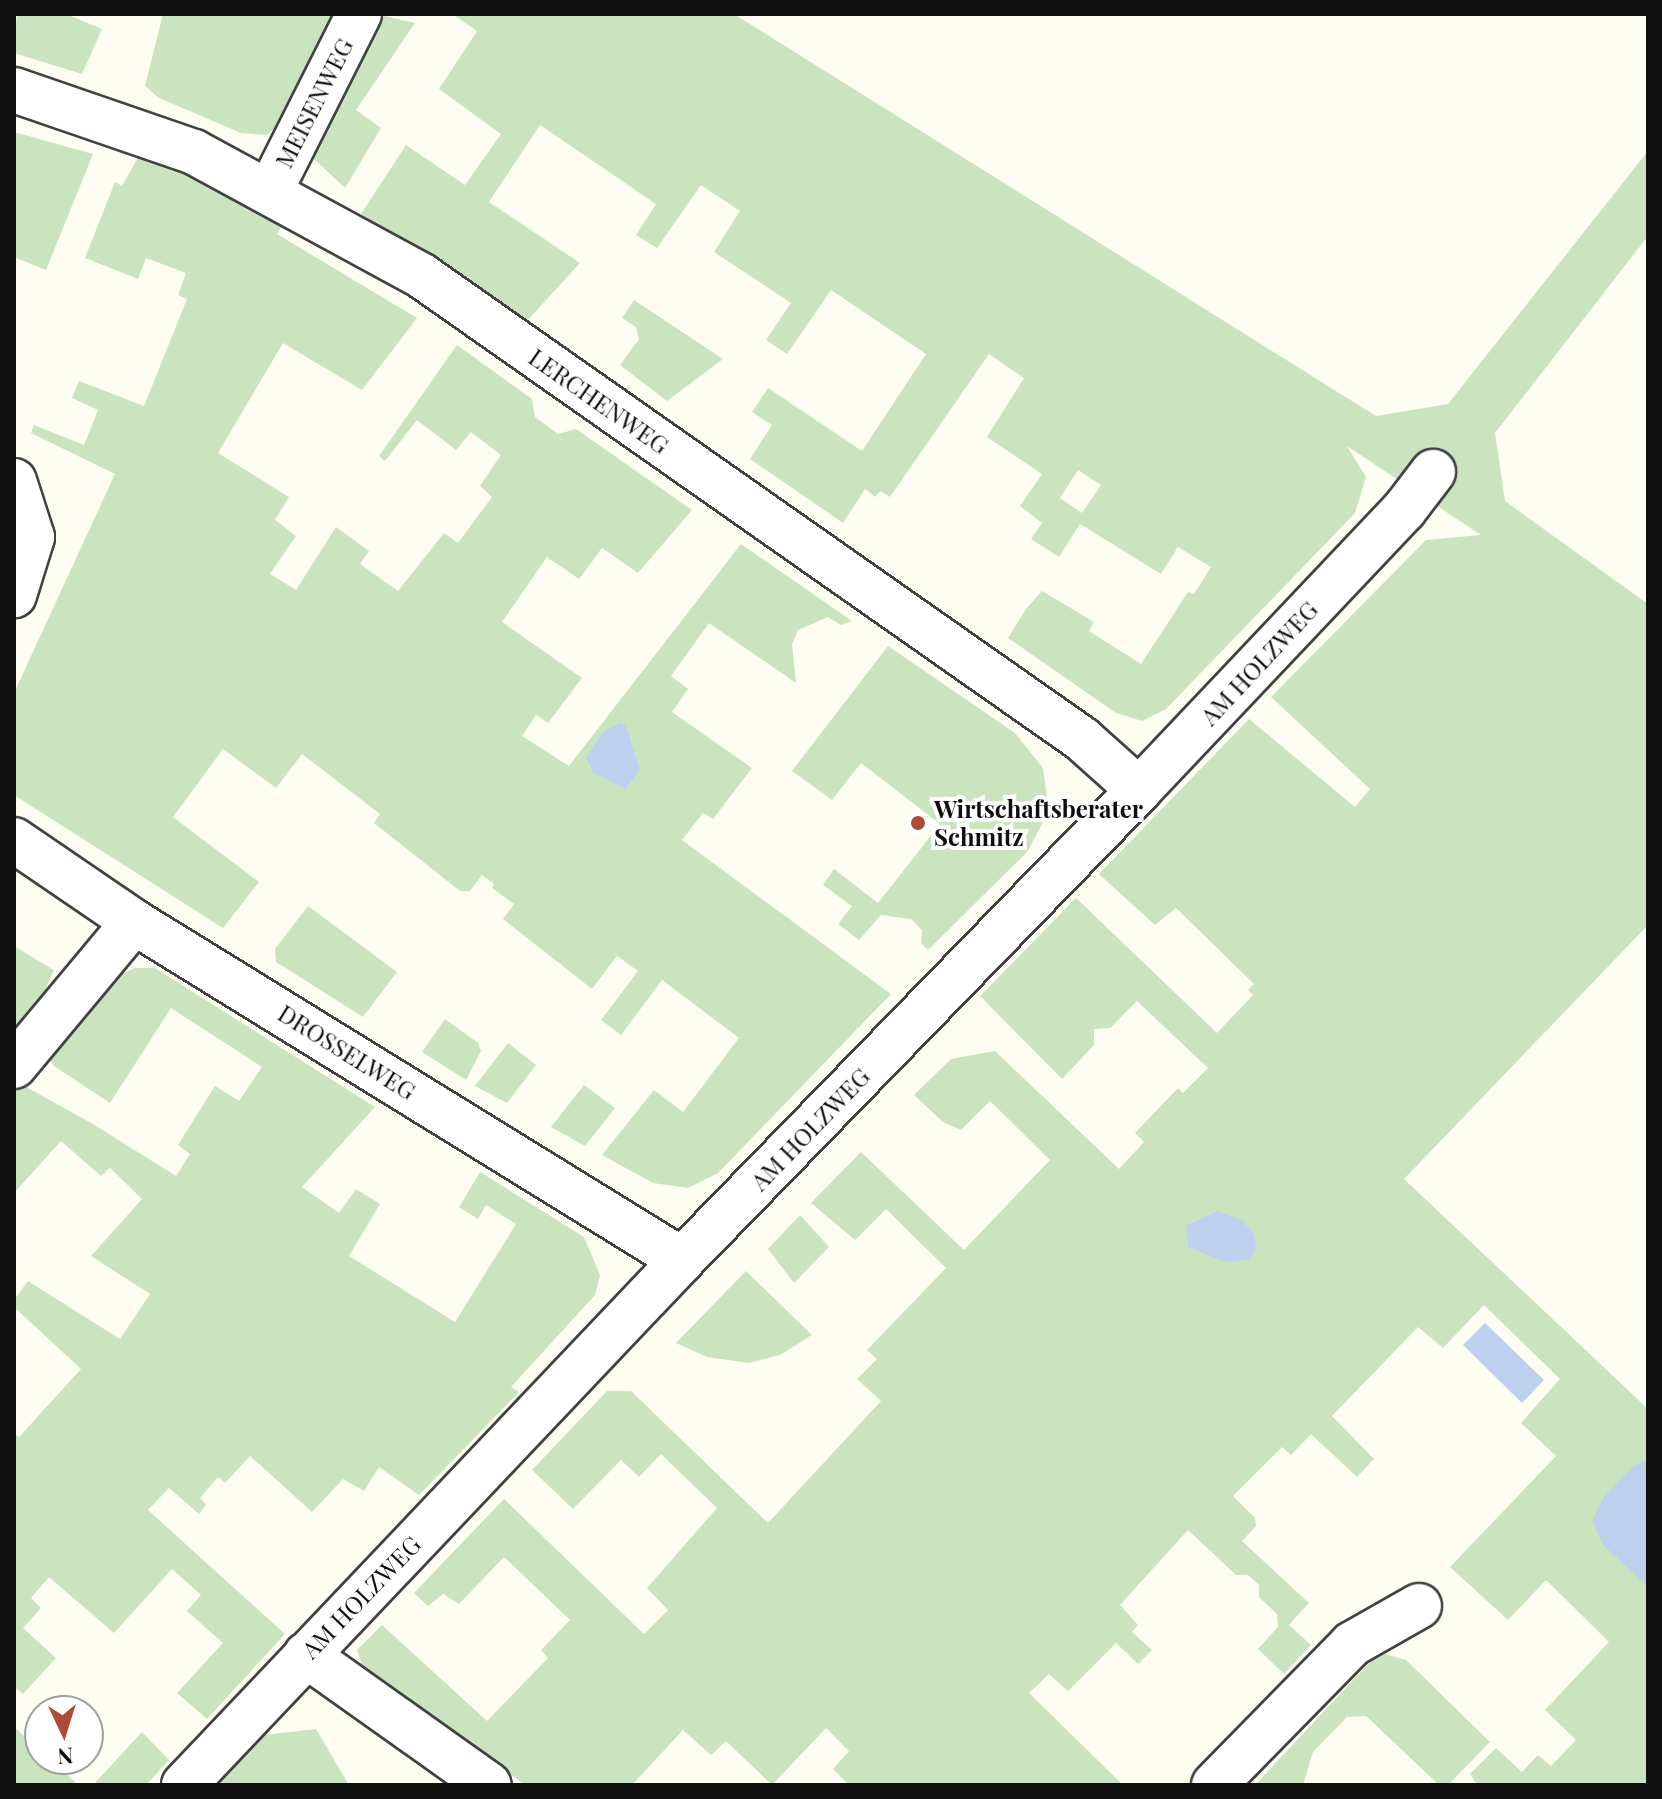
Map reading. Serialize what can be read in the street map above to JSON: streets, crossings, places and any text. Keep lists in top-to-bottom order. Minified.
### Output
{"streets":{"street":["MEISENWEG","LERCHENWEG","AM HOLZWEG","DROSSELWEG"]},"crossings":[["MEISENWEG","LERCHENWEG"],["LERCHENWEG","AM HOLZWEG"],["AM HOLZWEG","DROSSELWEG"]],"places":["Wirtschaftsberater Schmitz"],"north":"bottom"}
